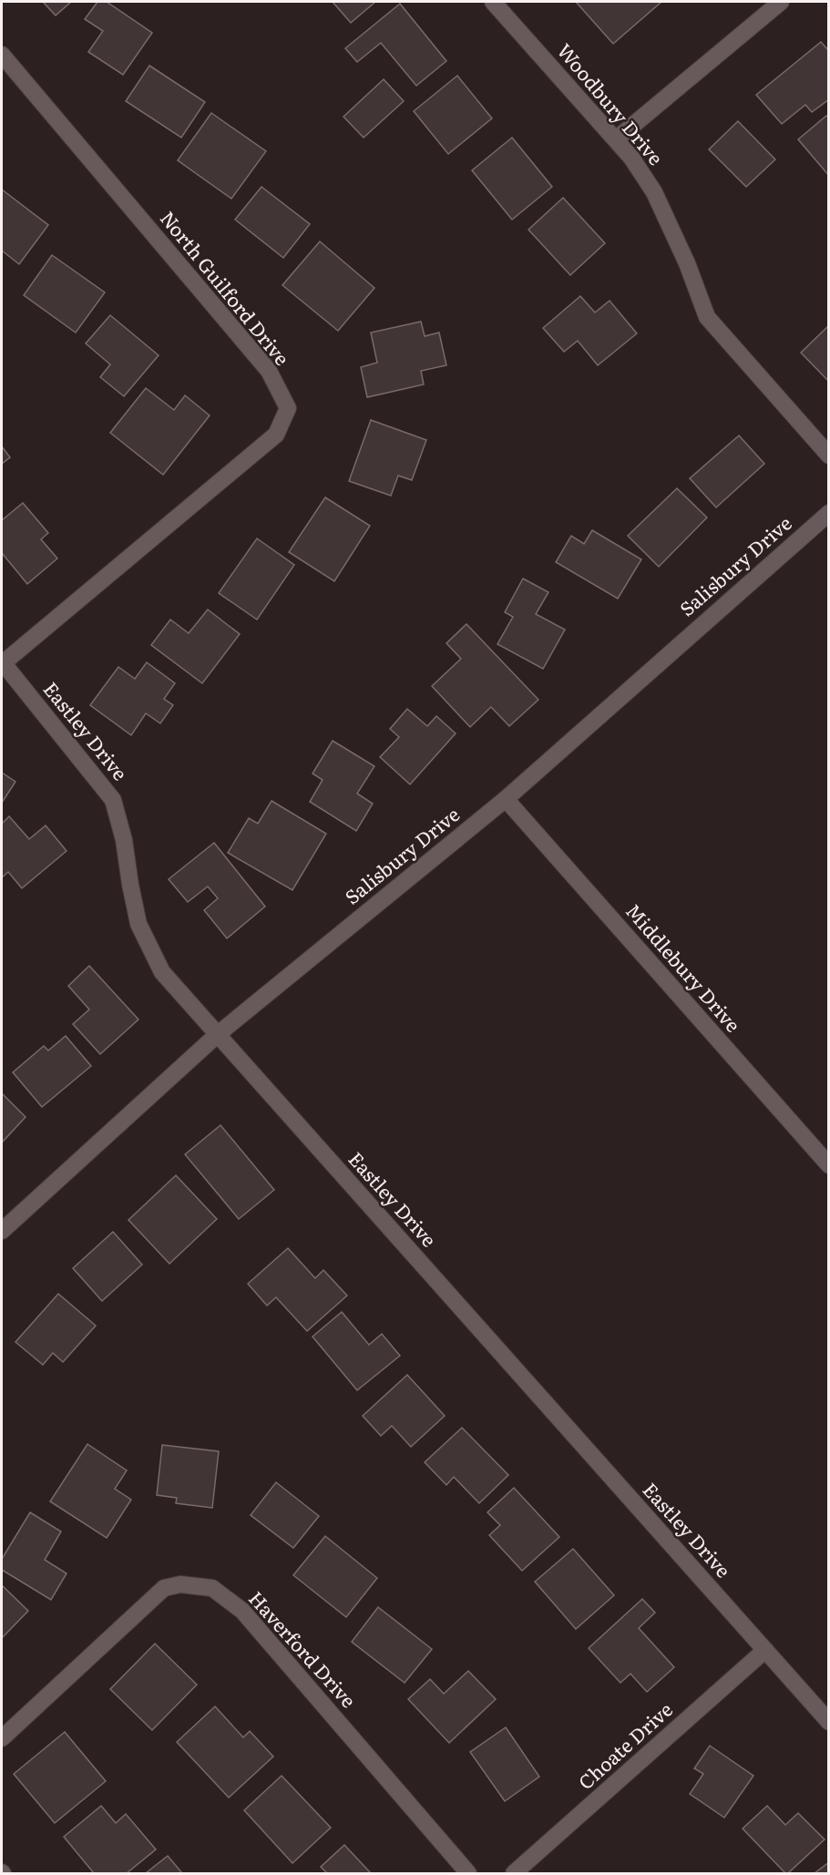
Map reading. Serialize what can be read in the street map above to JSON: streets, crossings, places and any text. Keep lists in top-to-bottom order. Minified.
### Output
{"streets":{"street":["Woodbury Drive","North Guilford Drive","Salisbury Drive","Eastley Drive","Middlebury Drive","Haverford Drive","Choate Drive"]},"crossings":[["North Guilford Drive","Eastley Drive"],["Salisbury Drive","Eastley Drive"],["Salisbury Drive","Middlebury Drive"],["Eastley Drive","Choate Drive"]]}
